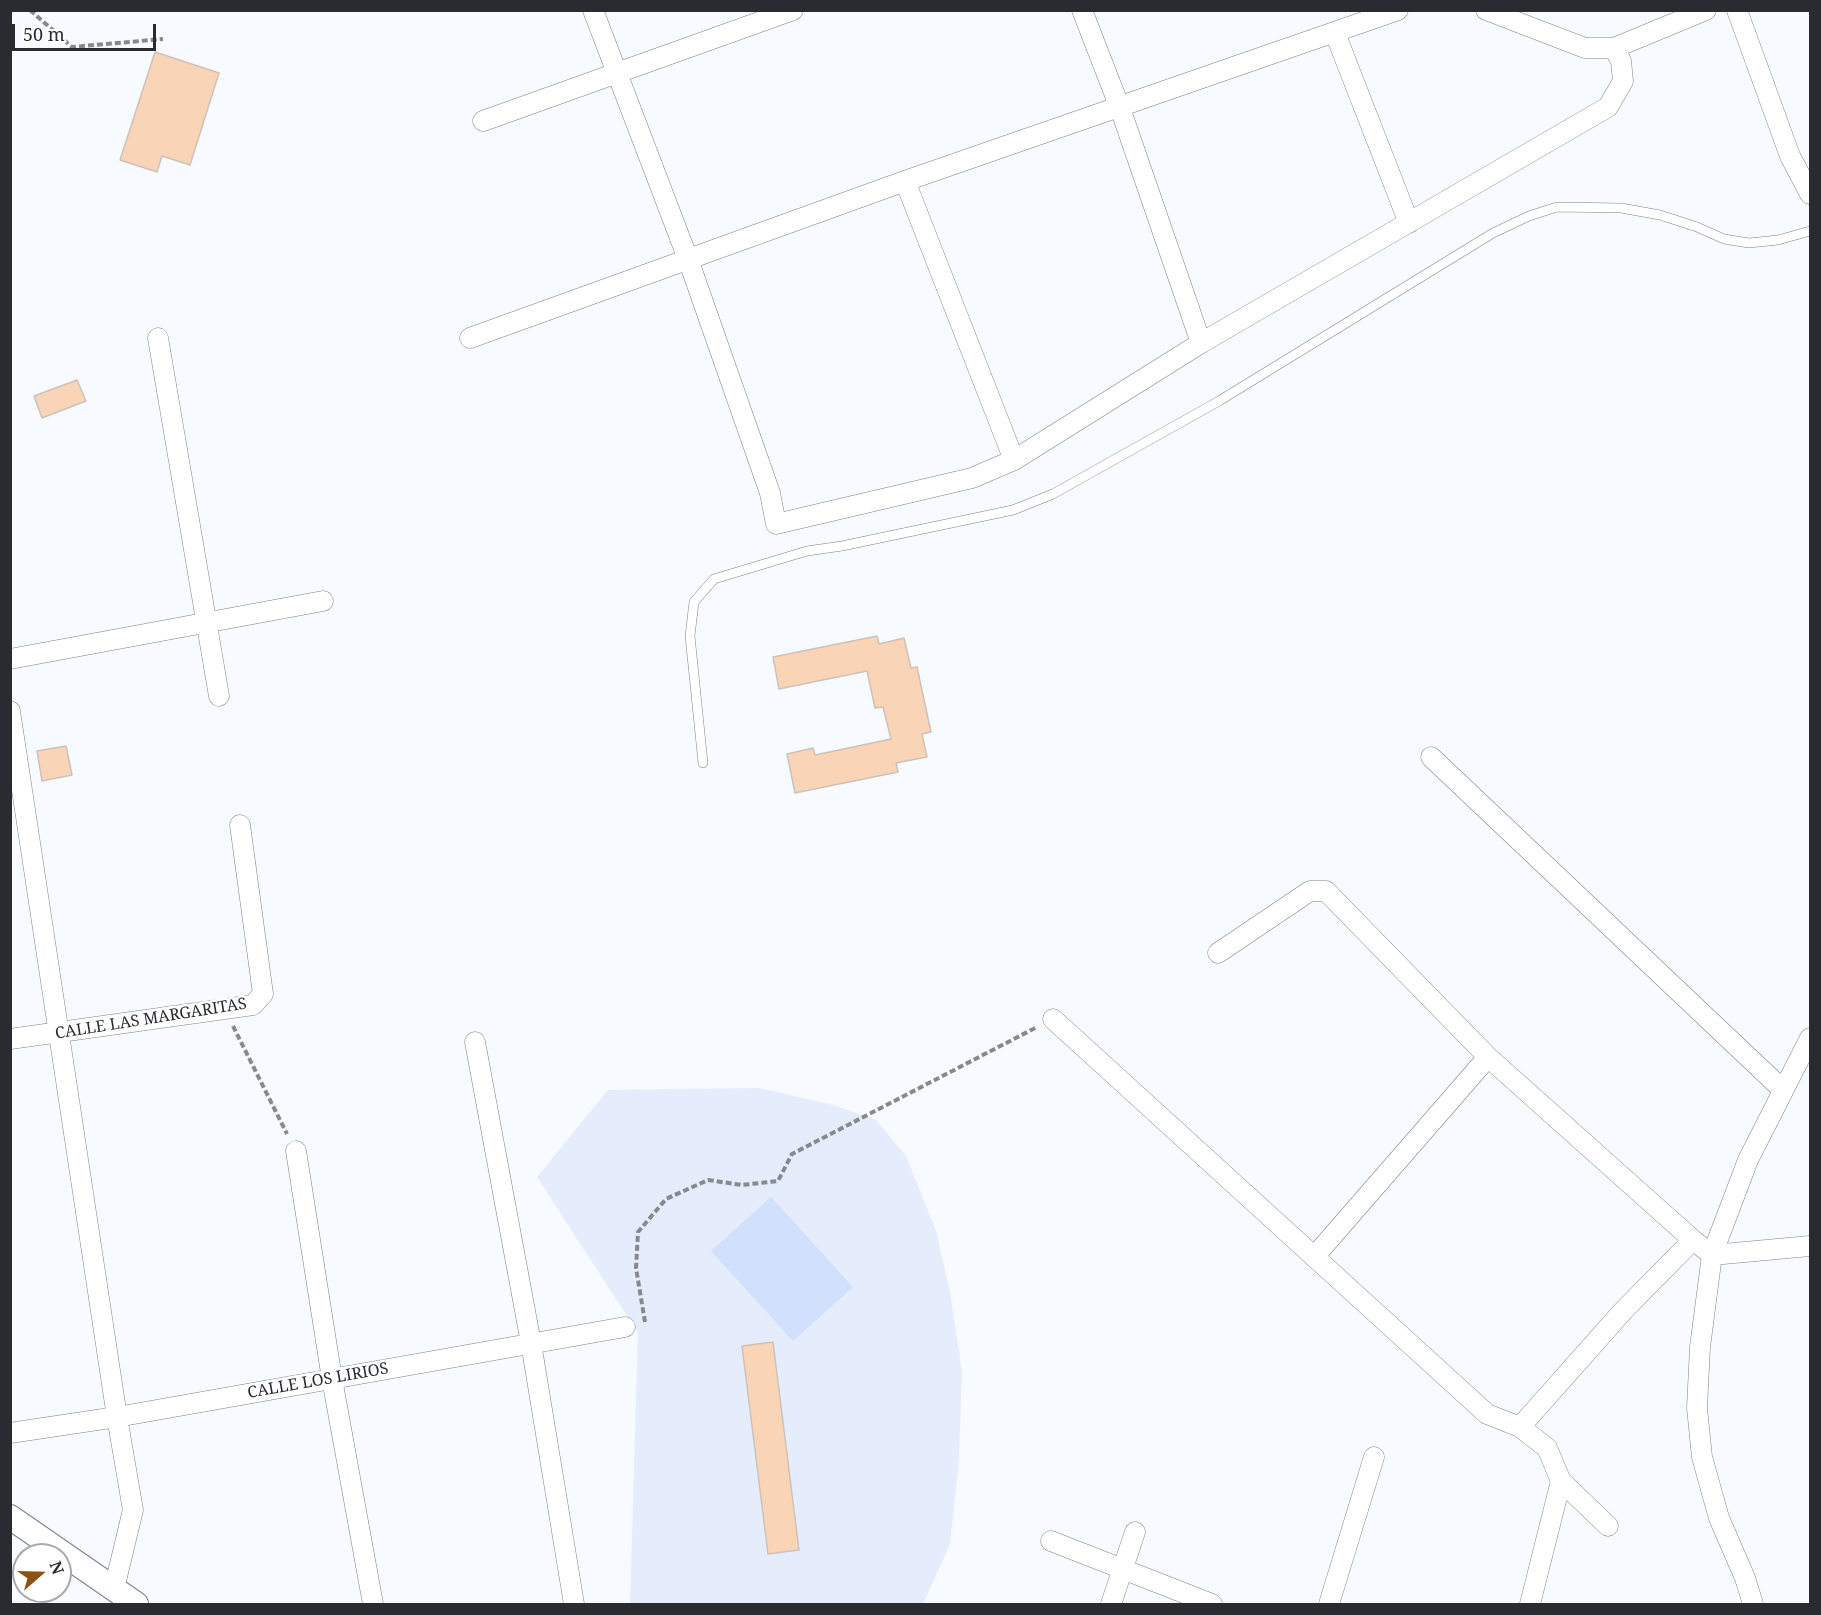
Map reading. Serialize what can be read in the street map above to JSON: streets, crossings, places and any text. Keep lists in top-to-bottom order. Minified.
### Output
{"streets":{"street":["CALLE LAS MARGARITAS","CALLE LOS LIRIOS"]},"scale_bar":"50 m","north":"right"}
